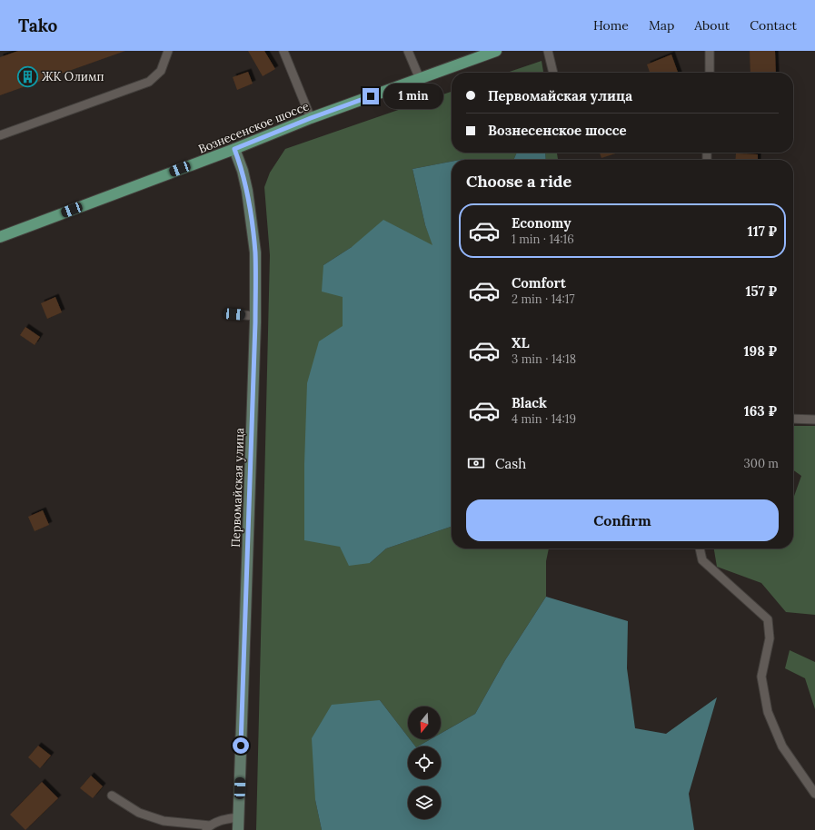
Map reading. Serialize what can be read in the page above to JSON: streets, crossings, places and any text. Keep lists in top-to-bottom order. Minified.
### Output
{"streets":{"main road":["Вознесенское шоссе"],"street":["Первомайская улица"]},"crossings":[["Вознесенское шоссе","Первомайская улица"]],"places":{"building":["ЖК Олимп"]},"north":"bottom","page":{"header":"Tako","nav":["Home","Map","About","Contact"],"banner":["Первомайская улица","Вознесенское шоссе"],"bubble":"1 min","heading":"Choose a ride","list":[{"name":"Economy","note":"1 min · 14:16","value":"117 ₽"},{"name":"Comfort","note":"2 min · 14:17","value":"157 ₽"},{"name":"XL","note":"3 min · 14:18","value":"198 ₽"},{"name":"Black","note":"4 min · 14:19","value":"163 ₽"}],"pay":["Cash","300 m"],"buttons":"Confirm"}}
